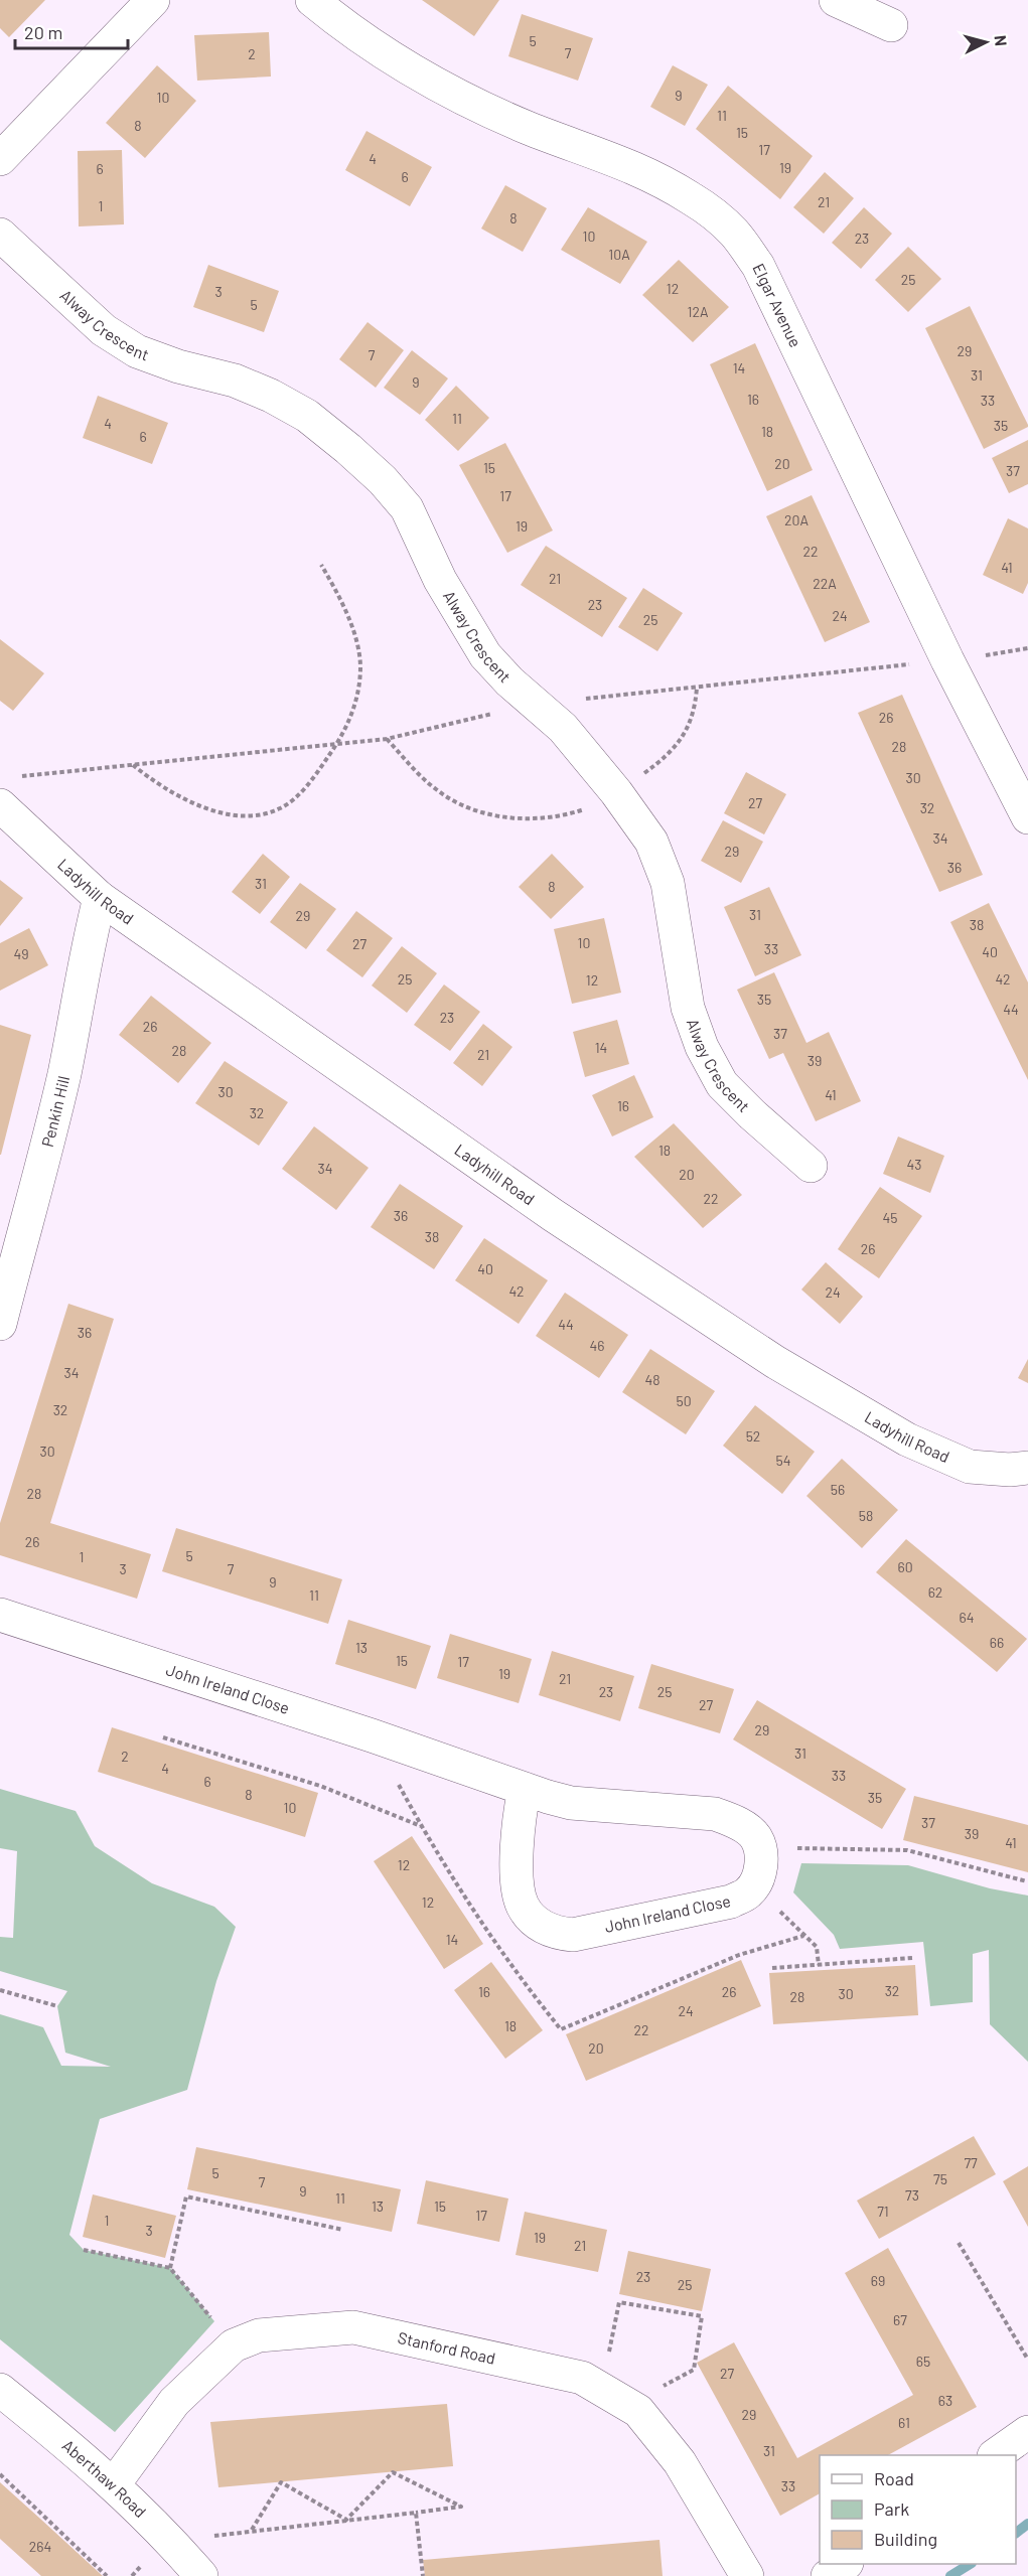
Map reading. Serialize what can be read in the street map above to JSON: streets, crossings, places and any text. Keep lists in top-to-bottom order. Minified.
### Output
{"streets":{"street":["Elgar Avenue","Alway Crescent","Ladyhill Road","Penkin Hill","John Ireland Close","Stanford Road","Aberthaw Road"]},"crossings":[["Ladyhill Road","Penkin Hill"],["Stanford Road","Aberthaw Road"]],"house_numbers":["5","7","2","9","10","11","8","15","17","4","19","6","6","21","1","8","10","23","10A","25","12","3","5","12A","29","7","14","31","9","16","33","11","4","35","18","6","20","15","37","17","20A","19","22","41","21","22A","23","24","25","26","28","30","27","32","34","29","36","31","8","31","29","38","10","27","33","40","49","25","42","12","35","44","23","26","37","14","28","21","39","30","41","16","32","18","43","34","20","22","36","45","38","26","40","42","24","44","36","46","34","48","50","32","52","30","54","56","28","58","26","5","1","60","3","7","9","62","11","64","66","13","15","17","19","21","23","25","27","29","31","2","4","33","6","8","35","10","37","39","41","12","12","14","32","16","26","30","28","24","18","22","20","77","5","75","7","9","73","11","13","15","71","17","1","3","19","21","23","69","25","67","65","27","63","29","61","31","33","264"],"legend":["Road","Park","Building"],"scale_bar":"20 m","north":"right"}
